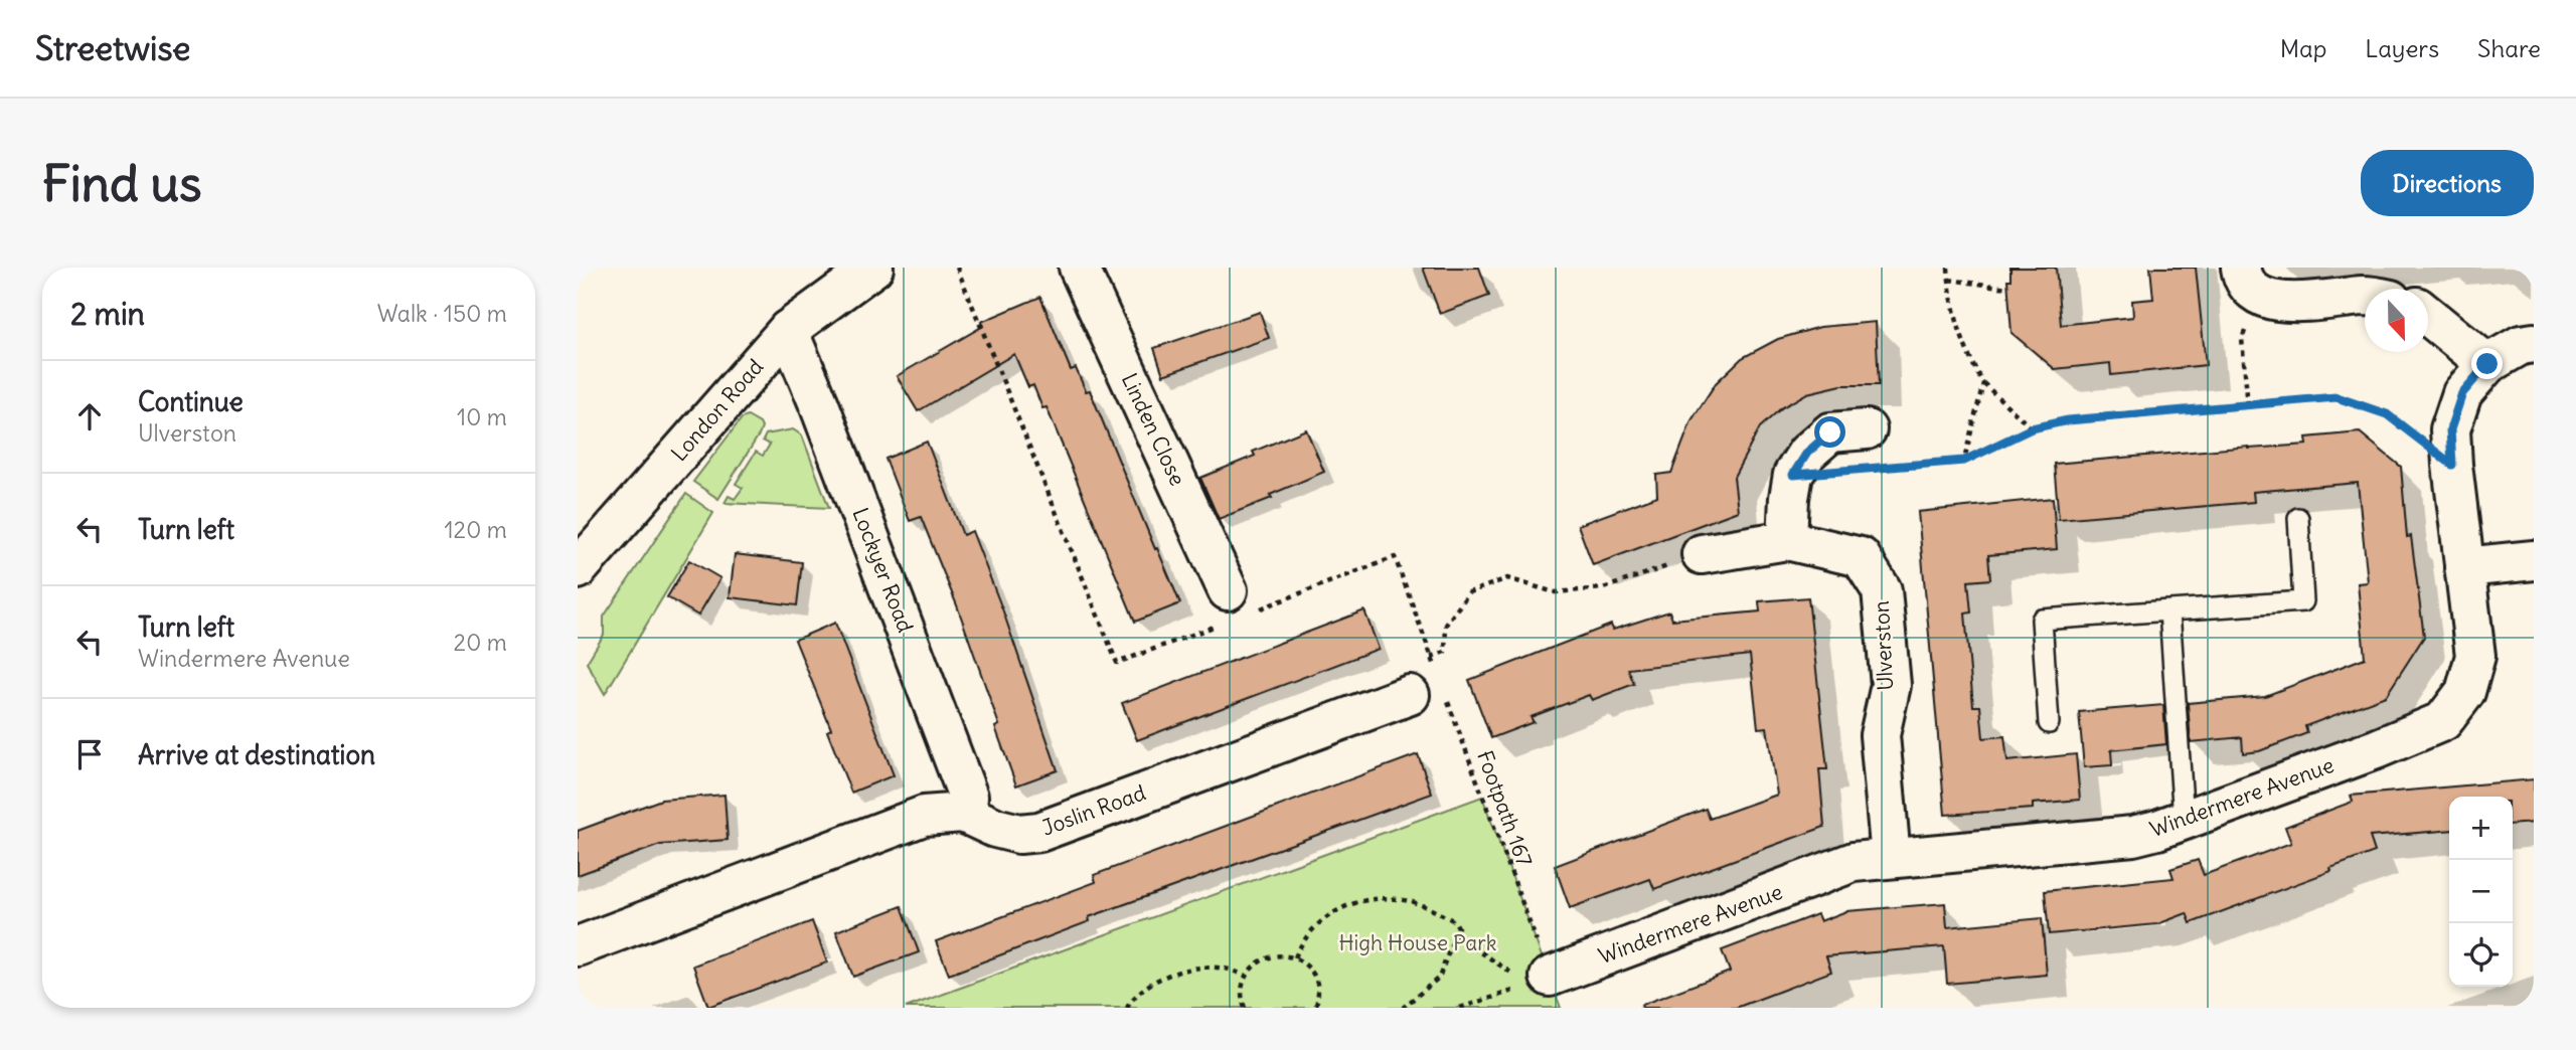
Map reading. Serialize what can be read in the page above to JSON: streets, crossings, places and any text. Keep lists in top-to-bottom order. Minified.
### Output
{"streets":{"street":["London Road","Linden Close","Lockyer Road","Ulverston","Windermere Avenue","Joslin Road"],"path":["Footpath 167"]},"crossings":[["London Road","Lockyer Road"],["Lockyer Road","Joslin Road"],["Ulverston","Windermere Avenue"],["Windermere Avenue","Footpath 167"],["Footpath 167","Joslin Road"]],"parks":["High House Park"],"north":"bottom","page":{"header":"Streetwise","nav":["Map","Layers","Share"],"buttons":"Directions","title":"Find us","heading":["2 min","Walk · 150 m"],"list":[["Continue","Ulverston","10 m"],["Turn left","120 m"],["Turn left","Windermere Avenue","20 m"],"Arrive at destination"],"map_buttons":["+","−"]}}
